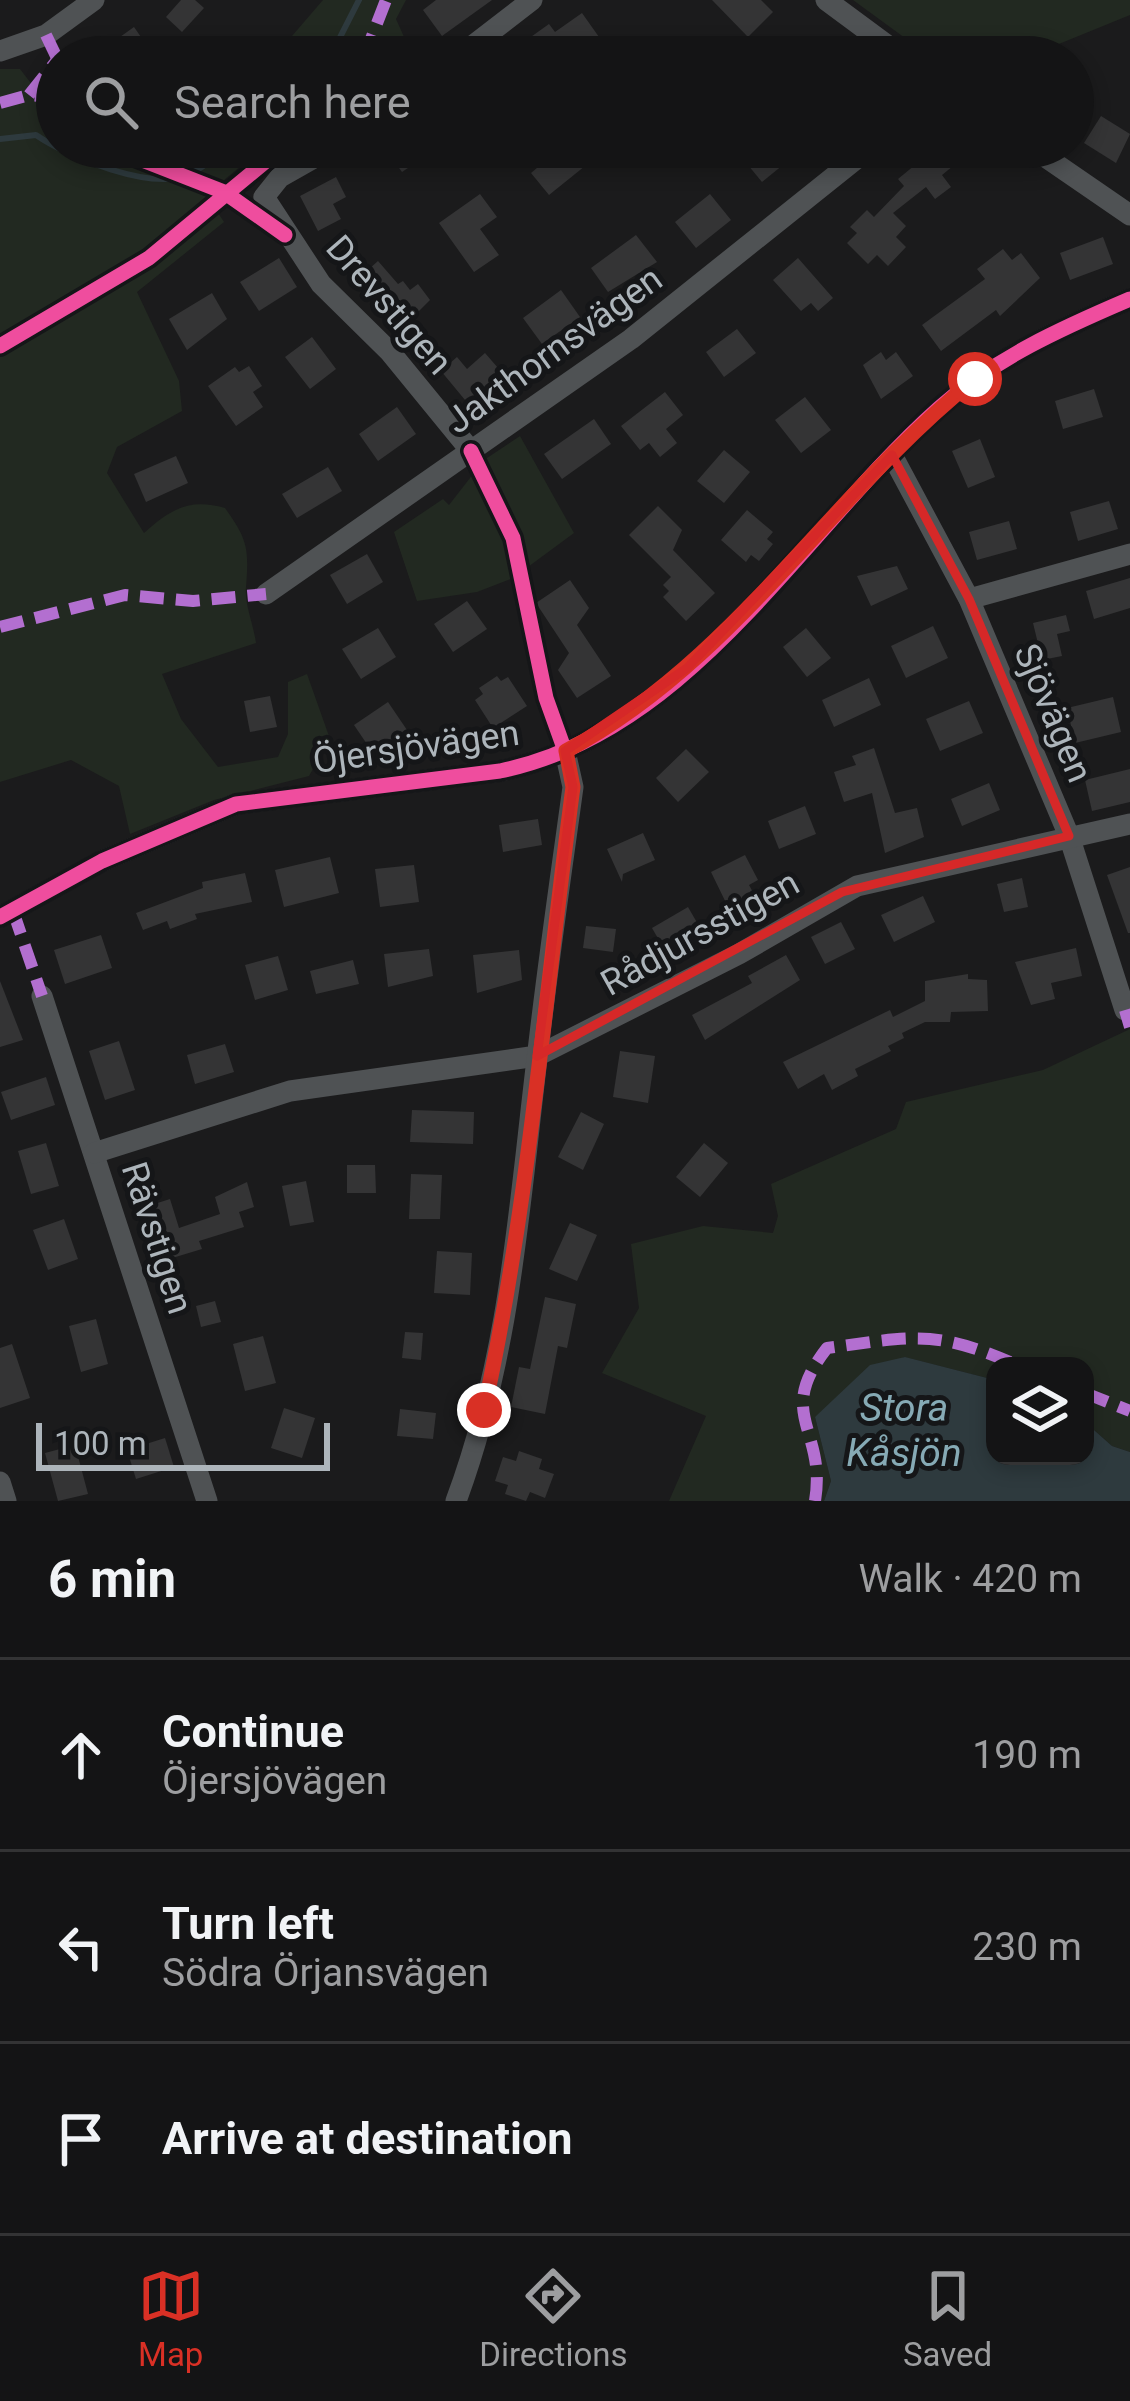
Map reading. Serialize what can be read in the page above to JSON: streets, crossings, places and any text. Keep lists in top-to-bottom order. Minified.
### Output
{"streets":{"street":["Drevstigen","Jakthornsvägen","Sjövägen","Öjersjövägen","Rådjursstigen","Rävstigen"]},"crossings":[["Drevstigen","Jakthornsvägen"],["Sjövägen","Öjersjövägen"],["Sjövägen","Rådjursstigen"],["Rådjursstigen","Rävstigen"]],"water":["Stora Kåsjön"],"scale_bar":"100 m","page":{"search":"Search here","scale":"100 m","heading":["6 min","Walk · 420 m"],"list":[["Continue","Öjersjövägen","190 m"],["Turn left","Södra Örjansvägen","230 m"],"Arrive at destination"],"nav":["Map","Directions","Saved"]}}
